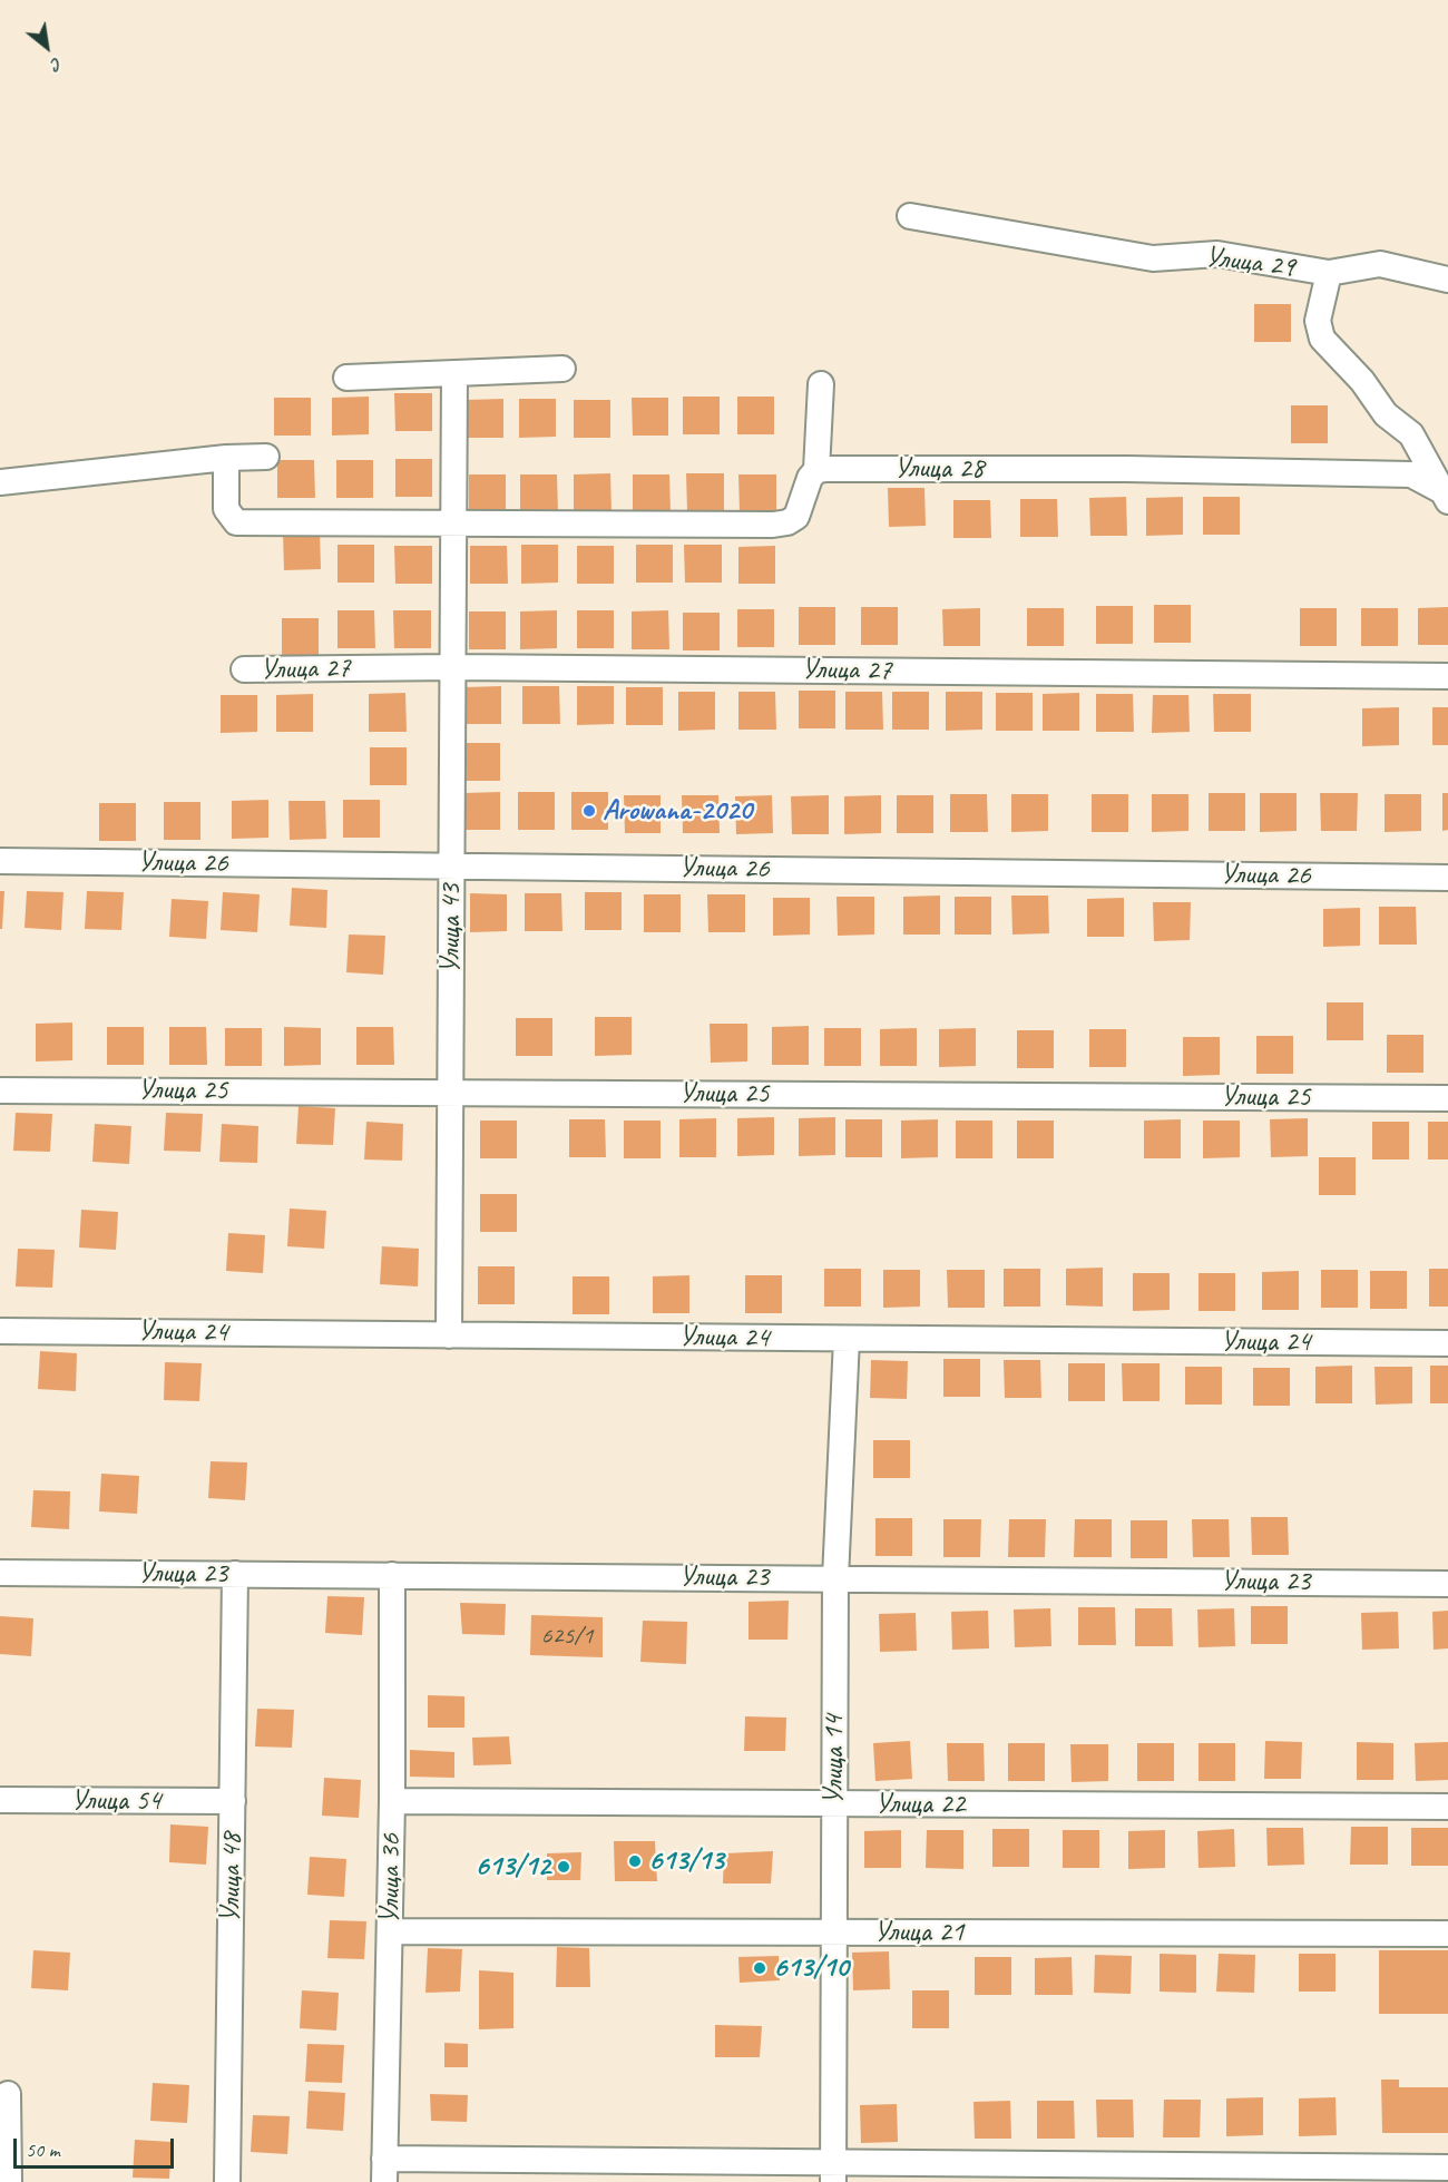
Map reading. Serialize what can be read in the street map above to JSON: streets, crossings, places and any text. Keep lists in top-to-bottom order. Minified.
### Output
{"streets":{"street":["Улица 29","Улица 28","Улица 27","Улица 26","Улица 43","Улица 25","Улица 24","Улица 23","Улица 14","Улица 54","Улица 22","Улица 48","Улица 36","Улица 21"]},"crossings":[["Улица 29","Улица 28"],["Улица 27","Улица 43"],["Улица 26","Улица 43"],["Улица 43","Улица 25"],["Улица 43","Улица 24"],["Улица 24","Улица 14"],["Улица 23","Улица 14"],["Улица 23","Улица 48"],["Улица 23","Улица 36"],["Улица 14","Улица 22"],["Улица 14","Улица 21"],["Улица 54","Улица 48"],["Улица 22","Улица 36"],["Улица 36","Улица 21"]],"places":["Arowana-2020","613/13","613/12","613/10"],"house_numbers":["625/1"],"scale_bar":"50 m","north":"bottom right"}
